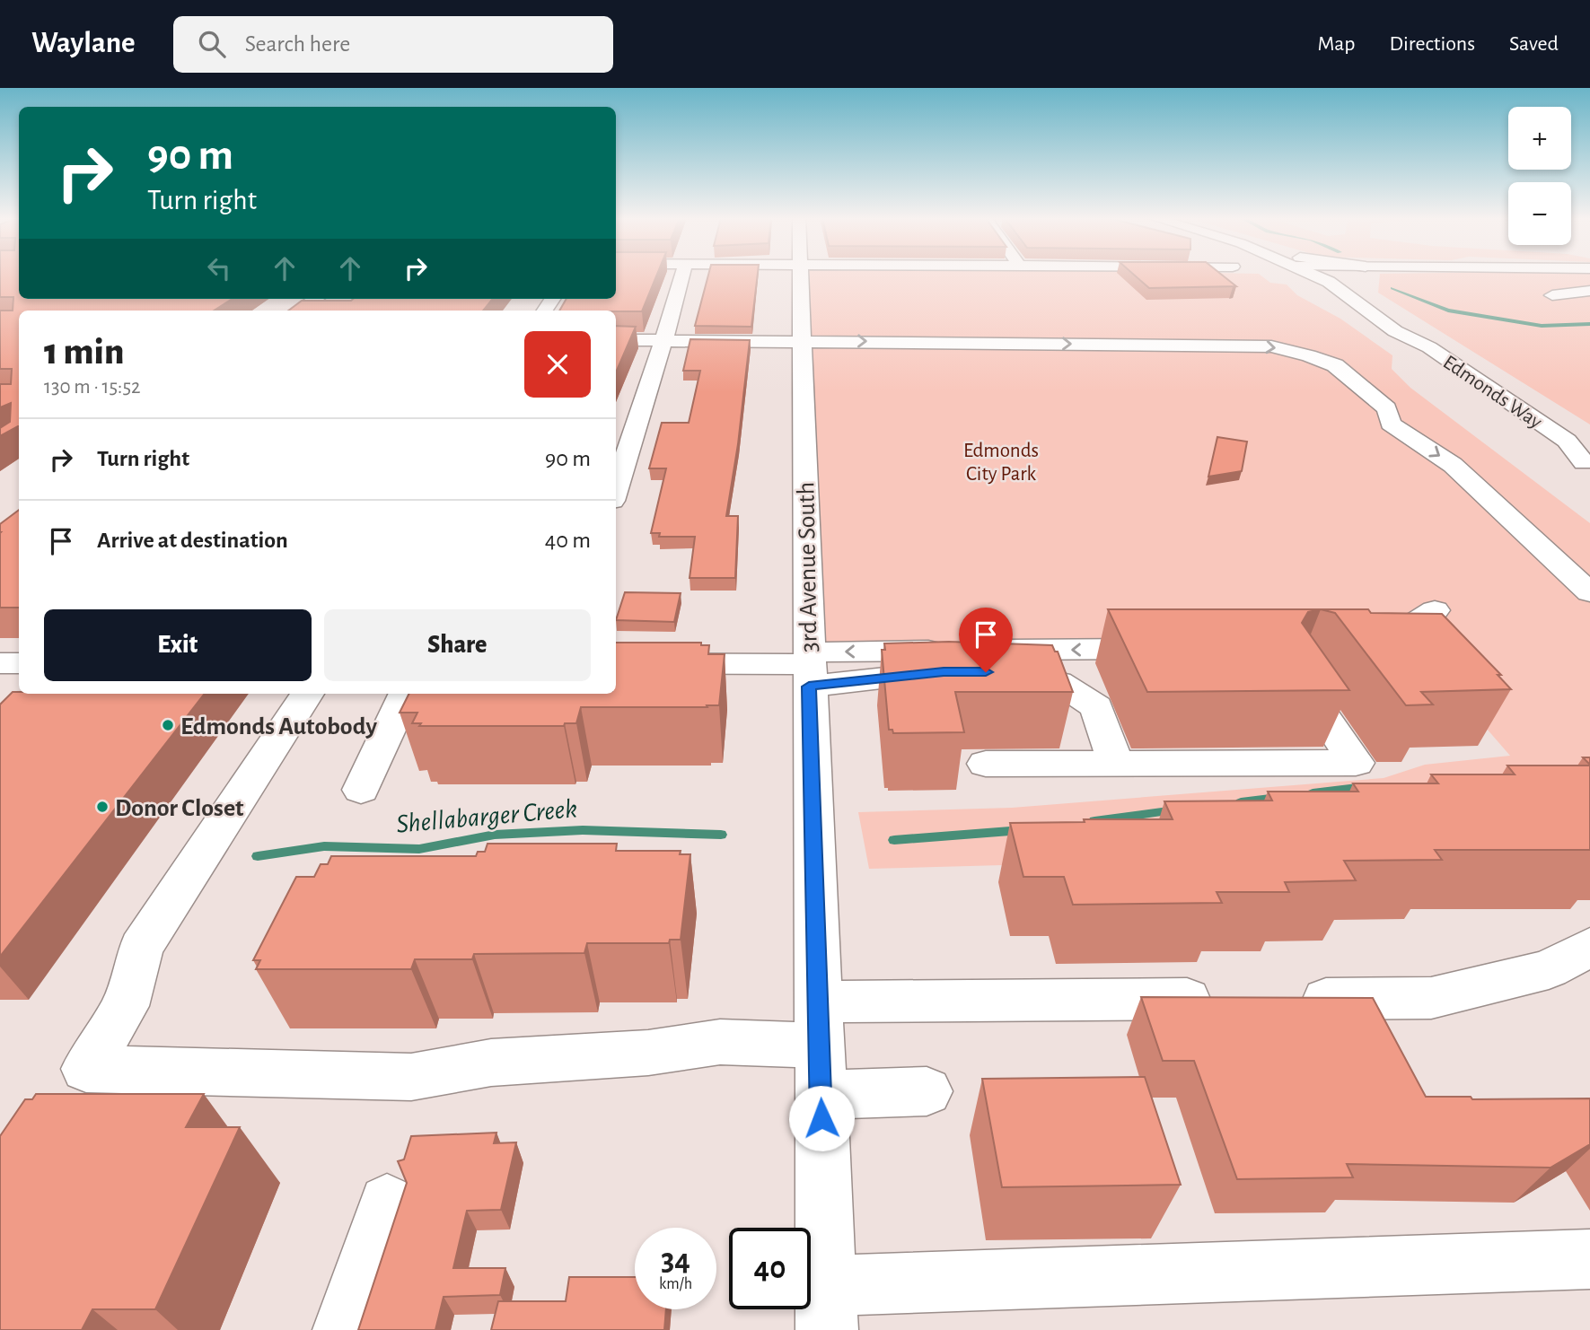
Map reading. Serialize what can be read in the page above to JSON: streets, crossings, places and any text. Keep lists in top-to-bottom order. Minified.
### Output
{"streets":{"street":["Edmonds Way","3rd Avenue South"]},"water":["Shellabarger Creek"],"parks":["Edmonds City Park"],"places":["Edmonds Autobody","Donor Closet"],"page":{"header":"Waylane","search":"Search here","nav":["Map","Directions","Saved"],"map_buttons":["+","−"],"turn":["90 m","Turn right"],"heading":["1 min","130 m · 15:52"],"list":[{"name":"Turn right","value":"90 m"},{"name":"Arrive at destination","value":"40 m"}],"buttons":["Exit","Share"],"speed":"34 km/h","limit":"40"}}
